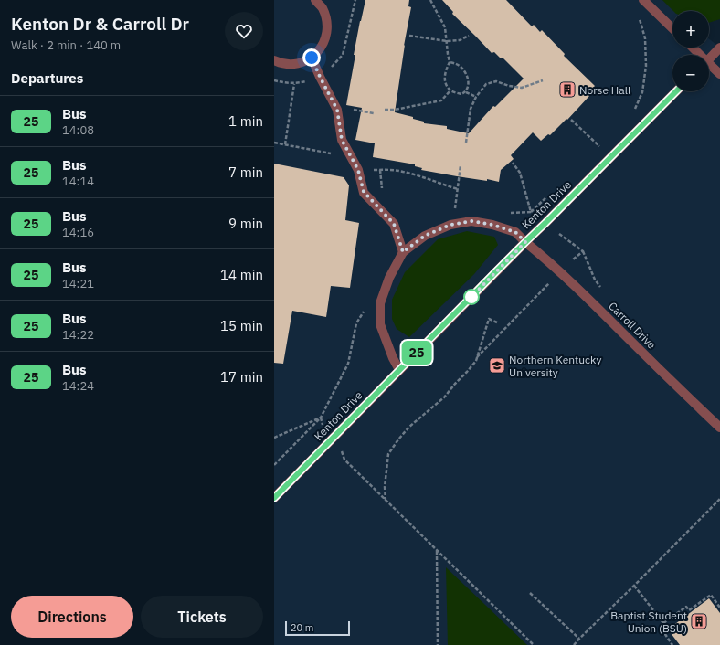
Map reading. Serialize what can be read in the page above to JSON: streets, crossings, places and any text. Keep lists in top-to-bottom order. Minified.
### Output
{"streets":{"street":["Kenton Drive","Carroll Drive"]},"crossings":[["Kenton Drive","Carroll Drive"]],"places":{"building":["Norse Hall","Baptist Student Union (BSU)"],"school or university":["Northern Kentucky University"]},"lines":["bus line 25"],"scale_bar":"20 m","page":{"heading":[["Kenton Dr & Carroll Dr","Walk · 2 min · 140 m"],"Departures"],"on_map":"25","map_buttons":["+","−"],"list":[{"mark":"25","name":"Bus","note":"14:08","value":"1 min"},{"mark":"25","name":"Bus","note":"14:14","value":"7 min"},{"mark":"25","name":"Bus","note":"14:16","value":"9 min"},{"mark":"25","name":"Bus","note":"14:21","value":"14 min"},{"mark":"25","name":"Bus","note":"14:22","value":"15 min"},{"mark":"25","name":"Bus","note":"14:24","value":"17 min"}],"buttons":["Directions","Tickets"],"scale":"20 m"}}
